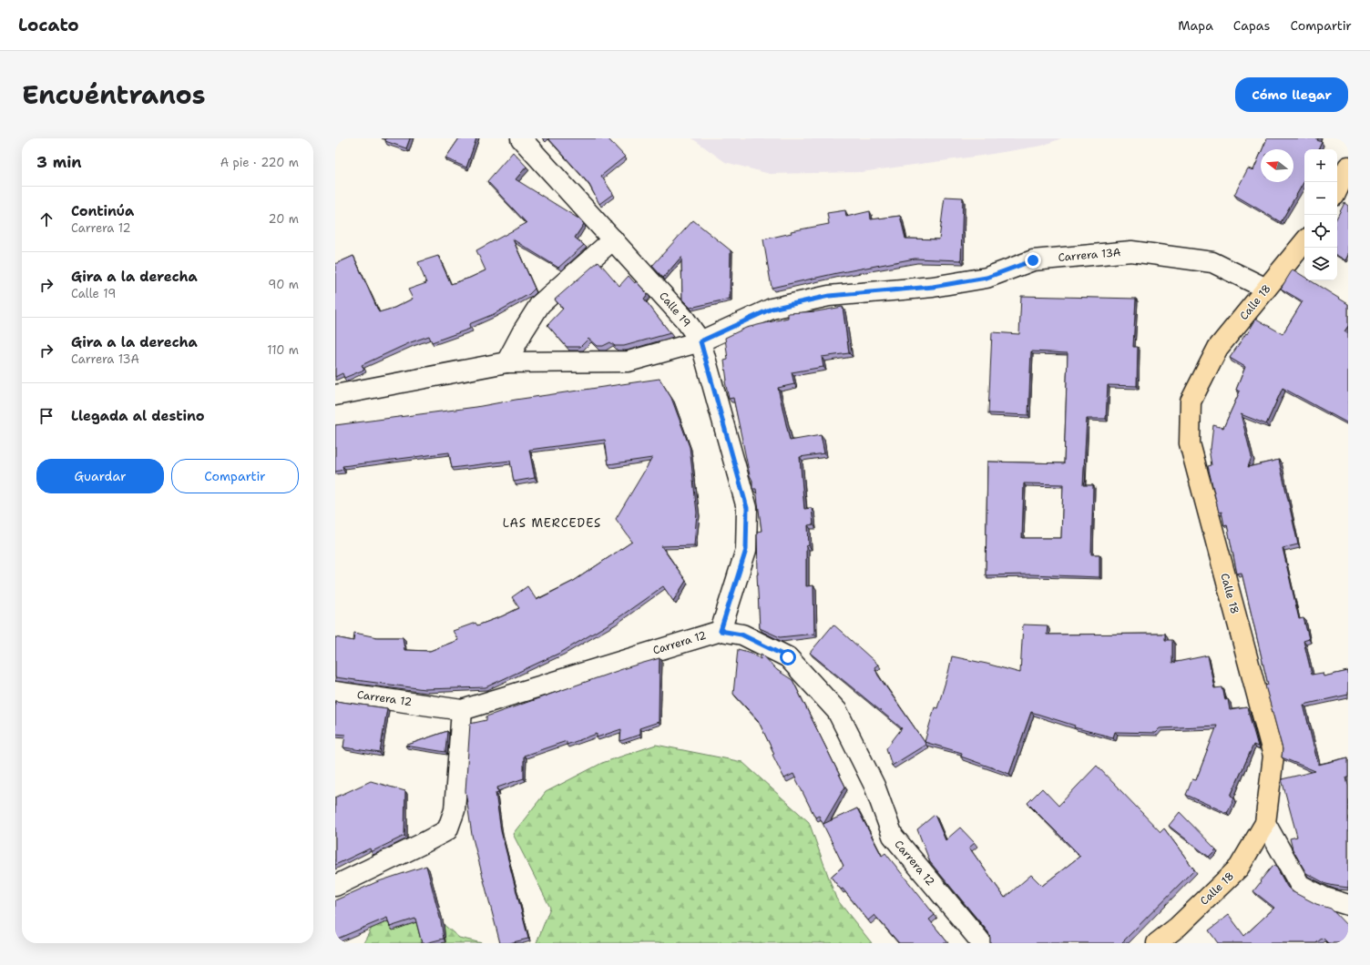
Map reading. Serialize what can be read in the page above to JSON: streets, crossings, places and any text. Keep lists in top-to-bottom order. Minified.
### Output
{"streets":{"main road":["Calle 18"],"street":["Carrera 13A","Calle 19","Carrera 12"]},"crossings":[["Carrera 13A","Calle 18"],["Carrera 13A","Calle 19"],["Calle 19","Carrera 12"]],"districts":["LAS MERCEDES"],"north":"left","page":{"header":"Locato","nav":["Mapa","Capas","Compartir"],"title":"Encuéntranos","buttons":["Cómo llegar",["Guardar","Compartir"]],"heading":["3 min","A pie · 220 m"],"map_buttons":["+","−"],"list":[["Continúa","Carrera 12","20 m"],["Gira a la derecha","Calle 19","90 m"],["Gira a la derecha","Carrera 13A","110 m"],"Llegada al destino"]}}
